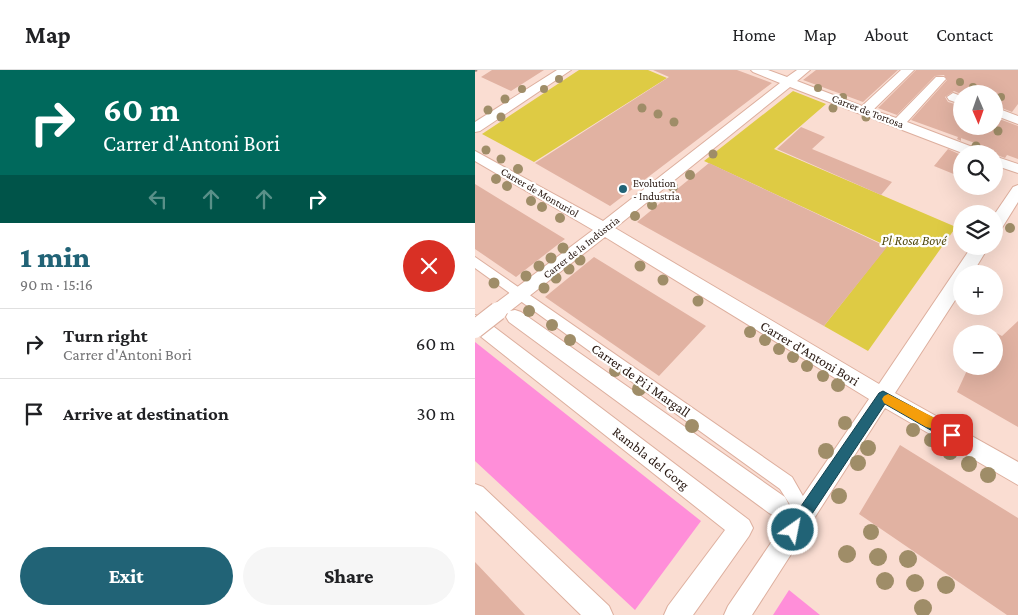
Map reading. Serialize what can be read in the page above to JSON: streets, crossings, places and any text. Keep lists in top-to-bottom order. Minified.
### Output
{"streets":{"street":["Carrer de Tortosa","Carrer de Monturiol","Carrer de la Indústria","Carrer d'Antoni Bori","Carrer de Pi i Margall","Rambla del Gorg"]},"crossings":[["Carrer de Tortosa","Carrer de la Indústria"],["Carrer de Monturiol","Carrer de la Indústria"],["Carrer de Monturiol","Carrer d'Antoni Bori"],["Carrer de la Indústria","Carrer d'Antoni Bori"],["Carrer de la Indústria","Carrer de Pi i Margall"]],"parks":["Pl Rosa Bové"],"places":["Evolution - Industria"],"north":"bottom","page":{"header":"Map","nav":["Home","Map","About","Contact"],"turn":["60 m","Carrer d'Antoni Bori"],"map_buttons":["+","−"],"heading":["1 min","90 m · 15:16"],"list":[{"name":"Turn right","note":"Carrer d'Antoni Bori","value":"60 m"},{"name":"Arrive at destination","value":"30 m"}],"buttons":["Exit","Share"]}}
